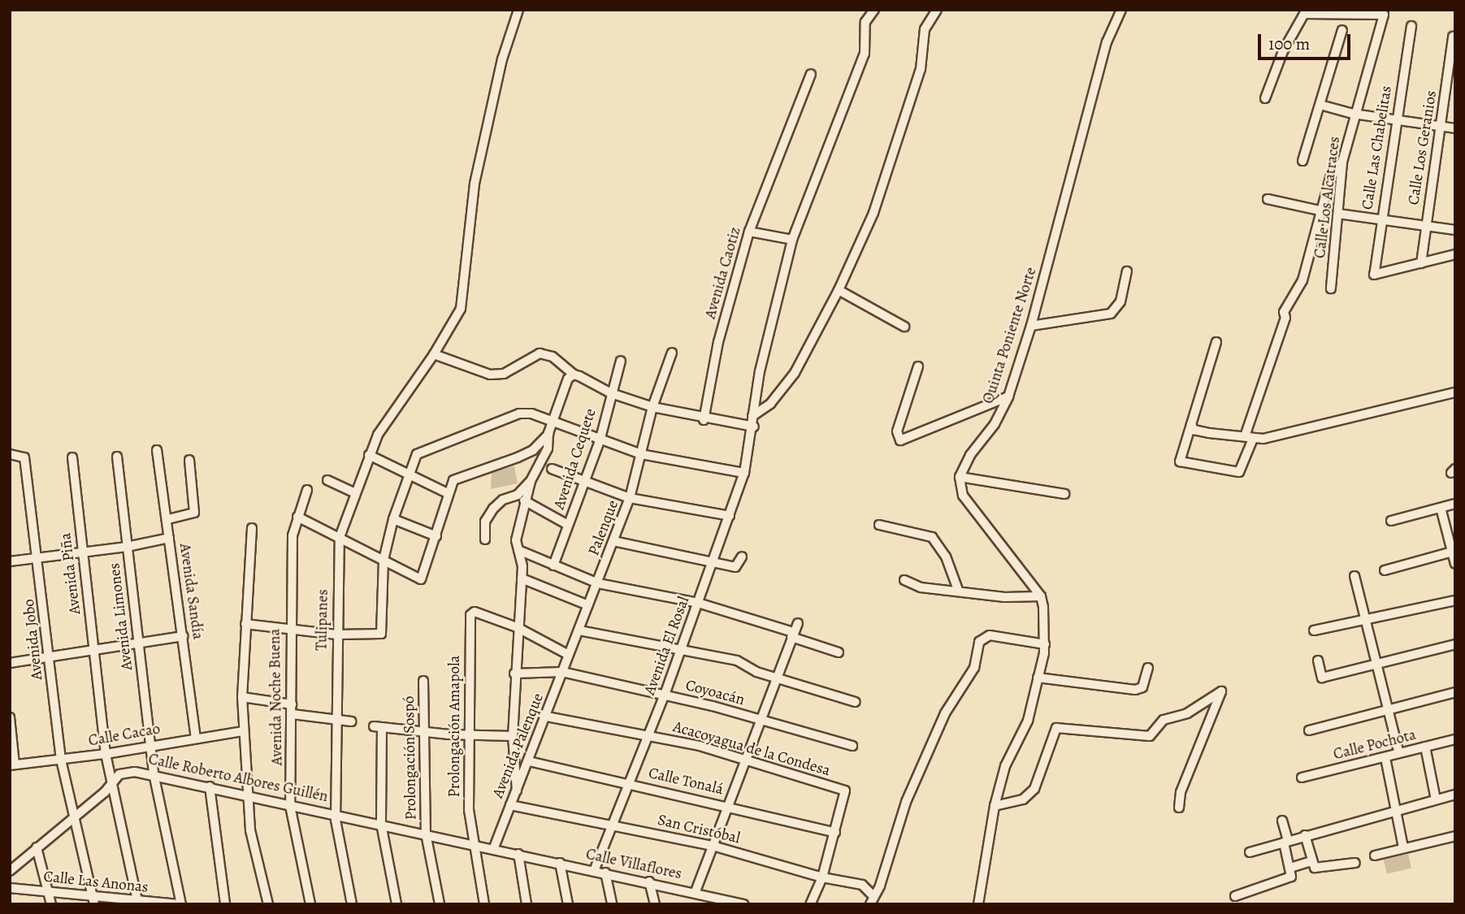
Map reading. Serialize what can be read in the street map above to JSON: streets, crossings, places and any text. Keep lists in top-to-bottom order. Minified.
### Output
{"streets":{"street":["Calle Las Chabelitas","Calle Los Geranios","Calle Los Alcatraces","Avenida Caotiz","Quinta Poniente Norte","Avenida Cequete","Palenque","Avenida Piña","Avenida Sandía","Avenida Limones","Tulipanes","Avenida Jobo","Avenida El Rosal","Coyoacán","Avenida Noche Buena","Prolongación Amapola","Calle Cacao","Calle Pochota","Avenida Palenque","Acacoyagua de la Condesa","Prolongación Sospó","Calle Roberto Albores Guillén","Calle Tonalá","San Cristóbal","Calle Villaflores","Calle Las Anonas"]},"crossings":[["Calle Las Chabelitas","Calle Los Geranios"],["Palenque","Avenida Palenque"],["Avenida Piña","Calle Cacao"],["Avenida Piña","Calle Roberto Albores Guillén"],["Avenida Piña","Calle Las Anonas"],["Avenida Sandía","Calle Cacao"],["Avenida Limones","Calle Cacao"],["Avenida Limones","Calle Roberto Albores Guillén"],["Avenida Limones","Calle Las Anonas"],["Tulipanes","Calle Roberto Albores Guillén"],["Avenida Jobo","Calle Cacao"],["Avenida Jobo","Calle Roberto Albores Guillén"],["Avenida Jobo","Calle Las Anonas"],["Avenida El Rosal","Coyoacán"],["Avenida El Rosal","Acacoyagua de la Condesa"],["Avenida El Rosal","Calle Tonalá"],["Avenida El Rosal","San Cristóbal"],["Avenida El Rosal","Calle Villaflores"],["Coyoacán","Avenida Palenque"],["Avenida Noche Buena","Calle Roberto Albores Guillén"],["Prolongación Amapola","Calle Roberto Albores Guillén"],["Avenida Palenque","Acacoyagua de la Condesa"],["Avenida Palenque","Calle Roberto Albores Guillén"],["Avenida Palenque","Calle Tonalá"],["Avenida Palenque","San Cristóbal"],["Acacoyagua de la Condesa","Calle Tonalá"],["Prolongación Sospó","Calle Roberto Albores Guillén"],["Calle Roberto Albores Guillén","Calle Villaflores"]],"scale_bar":"100 m"}
